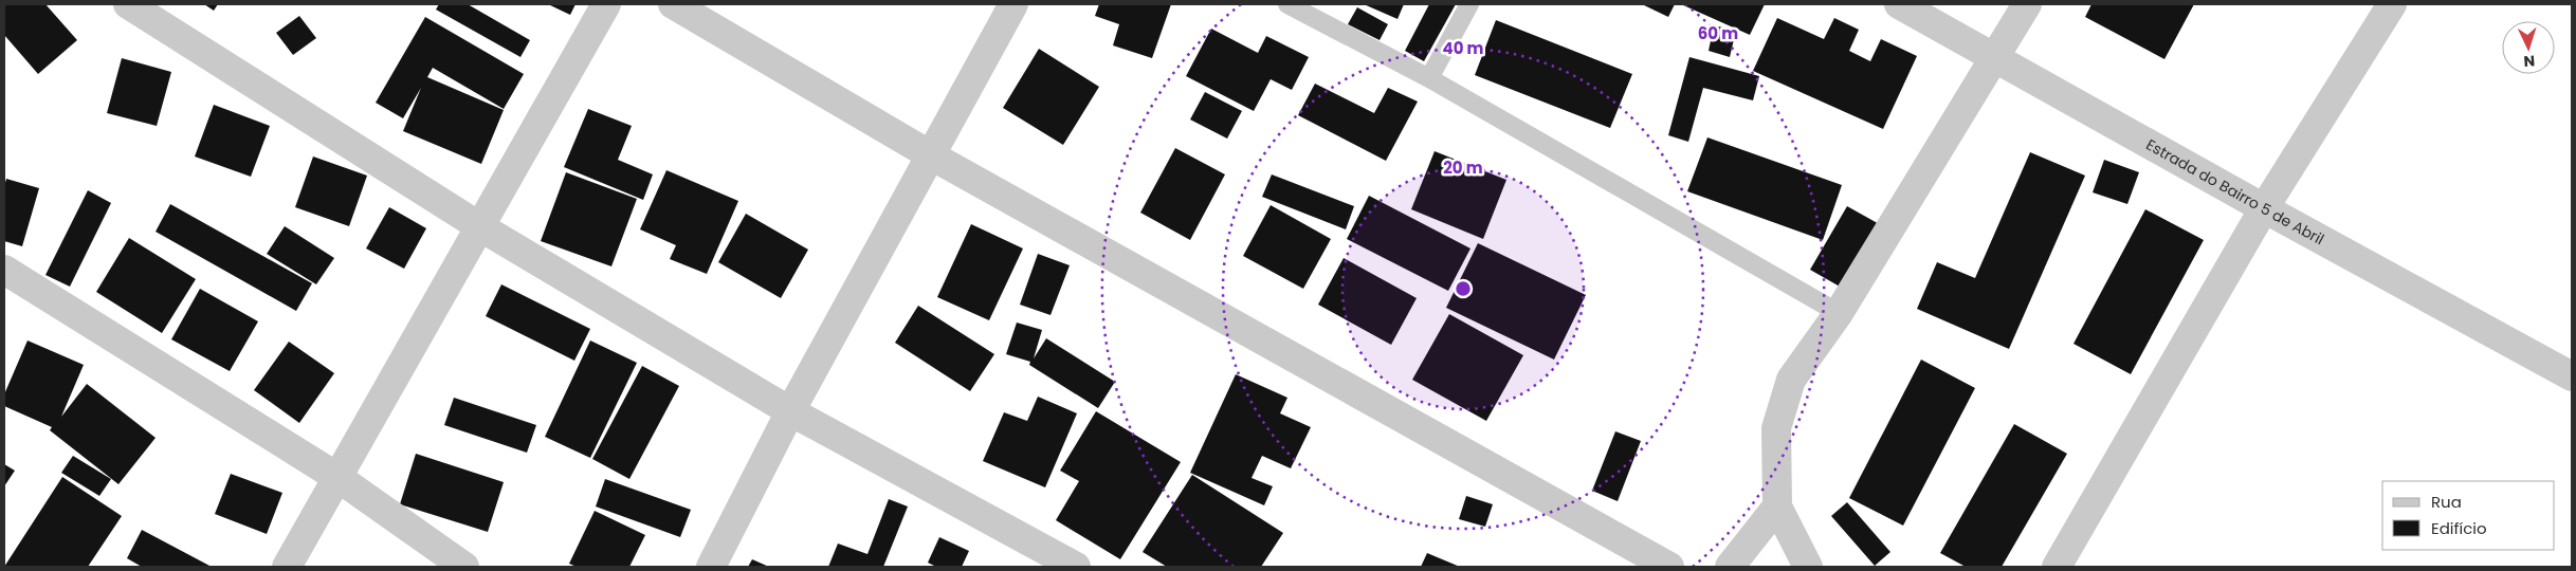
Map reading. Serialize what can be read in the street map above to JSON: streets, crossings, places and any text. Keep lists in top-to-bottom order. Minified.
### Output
{"streets":{"street":["Estrada do Bairro 5 de Abril"]},"legend":["Rua","Edifício"],"north":"bottom","rings":["60 m","40 m","20 m"]}
